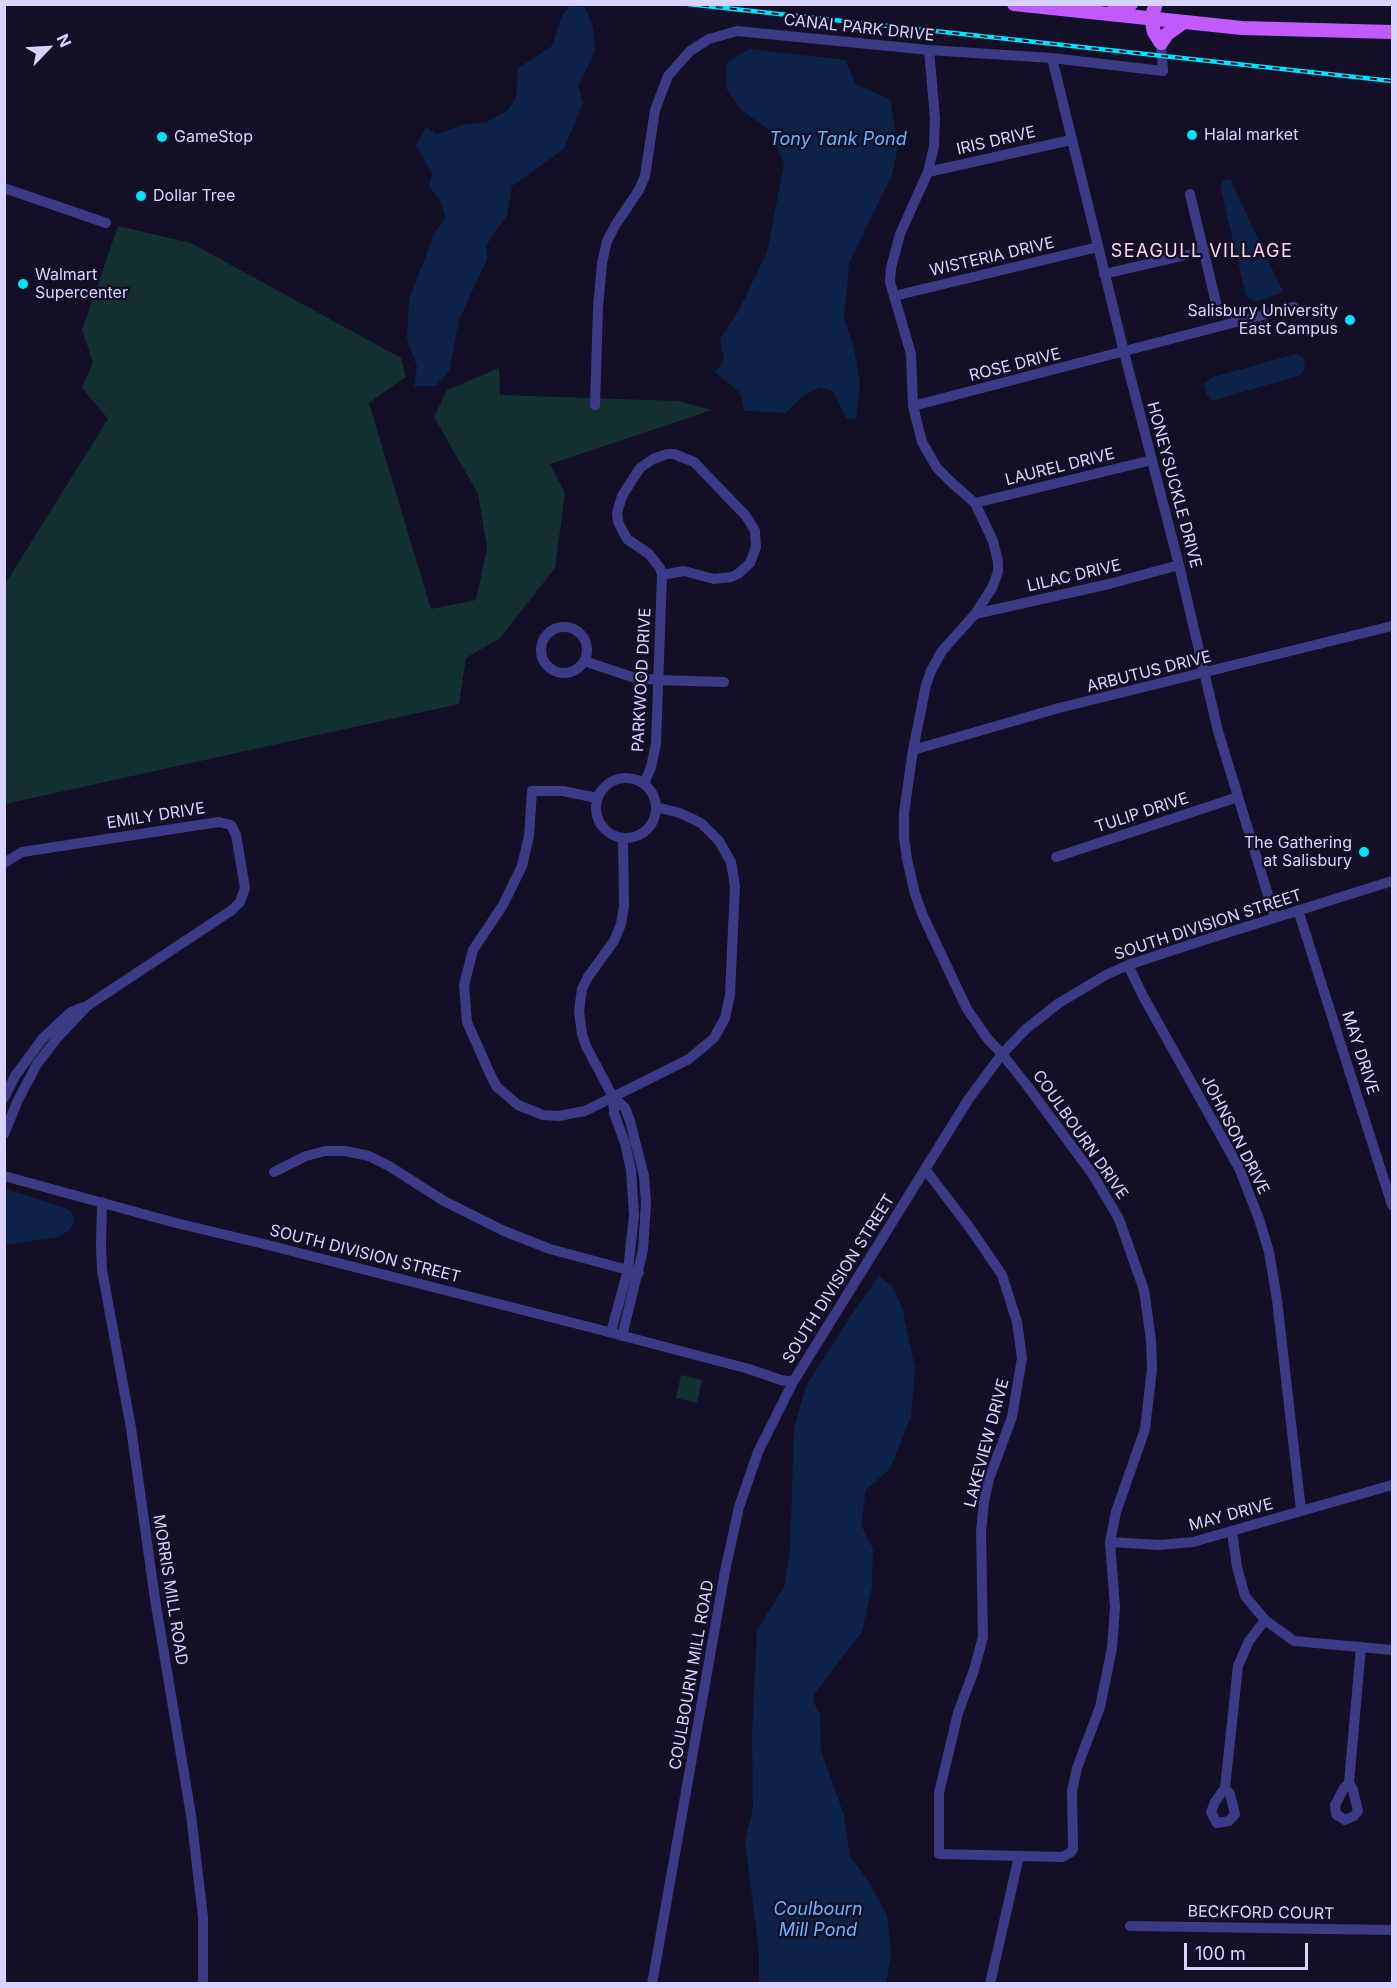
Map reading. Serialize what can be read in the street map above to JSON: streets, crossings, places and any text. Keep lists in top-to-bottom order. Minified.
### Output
{"streets":{"street":["CANAL PARK DRIVE","IRIS DRIVE","WISTERIA DRIVE","ROSE DRIVE","LAUREL DRIVE","HONEYSUCKLE DRIVE","LILAC DRIVE","ARBUTUS DRIVE","PARKWOOD DRIVE","TULIP DRIVE","EMILY DRIVE","SOUTH DIVISION STREET","MAY DRIVE","COULBOURN DRIVE","JOHNSON DRIVE","LAKEVIEW DRIVE","MORRIS MILL ROAD","COULBOURN MILL ROAD","BECKFORD COURT"]},"crossings":[["CANAL PARK DRIVE","HONEYSUCKLE DRIVE"],["IRIS DRIVE","HONEYSUCKLE DRIVE"],["WISTERIA DRIVE","HONEYSUCKLE DRIVE"],["ROSE DRIVE","HONEYSUCKLE DRIVE"],["LAUREL DRIVE","HONEYSUCKLE DRIVE"],["LAUREL DRIVE","COULBOURN DRIVE"],["HONEYSUCKLE DRIVE","LILAC DRIVE"],["HONEYSUCKLE DRIVE","ARBUTUS DRIVE"],["HONEYSUCKLE DRIVE","TULIP DRIVE"],["HONEYSUCKLE DRIVE","SOUTH DIVISION STREET"],["LILAC DRIVE","COULBOURN DRIVE"],["ARBUTUS DRIVE","COULBOURN DRIVE"],["SOUTH DIVISION STREET","MAY DRIVE"],["SOUTH DIVISION STREET","COULBOURN DRIVE"],["SOUTH DIVISION STREET","JOHNSON DRIVE"],["SOUTH DIVISION STREET","LAKEVIEW DRIVE"],["SOUTH DIVISION STREET","MORRIS MILL ROAD"],["SOUTH DIVISION STREET","COULBOURN MILL ROAD"],["MAY DRIVE","COULBOURN DRIVE"],["MAY DRIVE","JOHNSON DRIVE"],["COULBOURN DRIVE","LAKEVIEW DRIVE"]],"districts":["SEAGULL VILLAGE"],"water":["Tony Tank Pond","Coulbourn Mill Pond"],"places":["Halal market","GameStop","Dollar Tree","Walmart Supercenter","Salisbury University East Campus","The Gathering at Salisbury"],"scale_bar":"100 m","north":"top right"}
